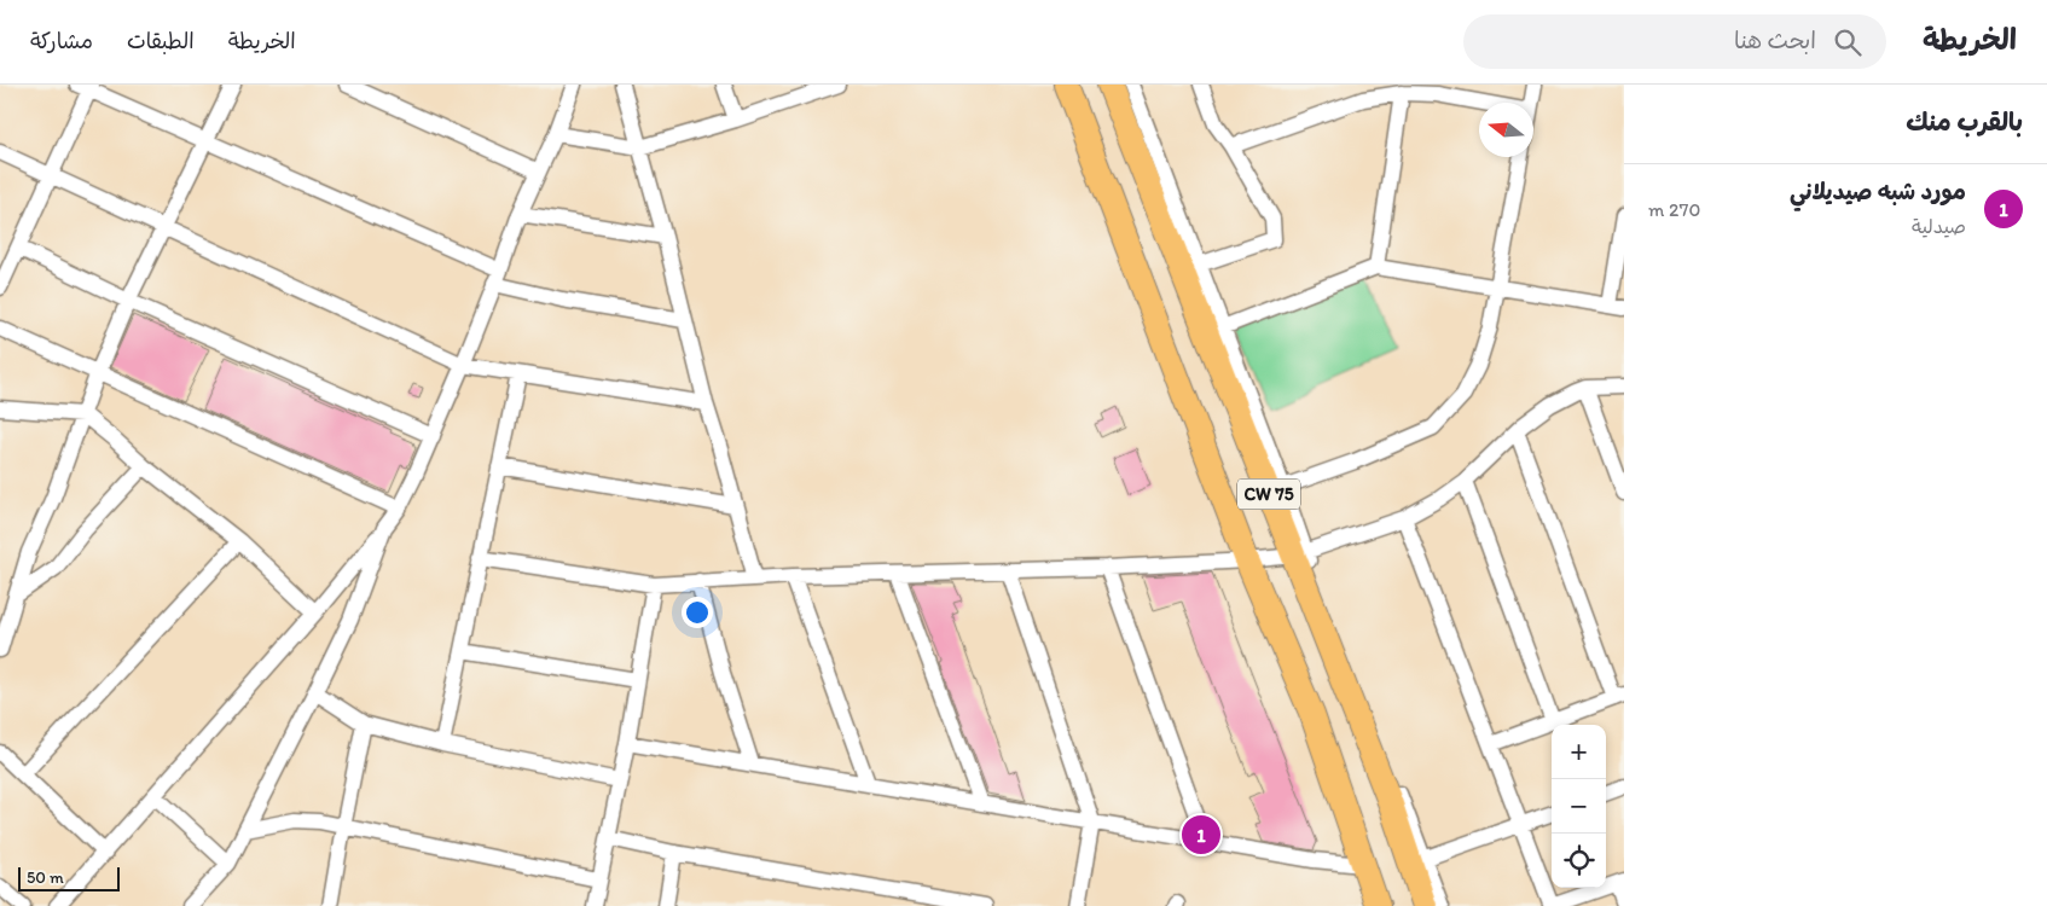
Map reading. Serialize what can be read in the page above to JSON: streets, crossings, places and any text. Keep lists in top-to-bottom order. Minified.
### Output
{"streets":{"main road":["CW 75"]},"scale_bar":"50 m","north":"left","page":{"header":"الخريطة","search":"ابحث هنا","nav":["الخريطة","الطبقات","مشاركة"],"heading":"بالقرب منك","list":[{"mark":"1","name":"مورد شبه صيديلاني","note":"صيدلية","value":"270 m"}],"map_buttons":["+","−"],"pins":"1","scale":"50 m"}}
